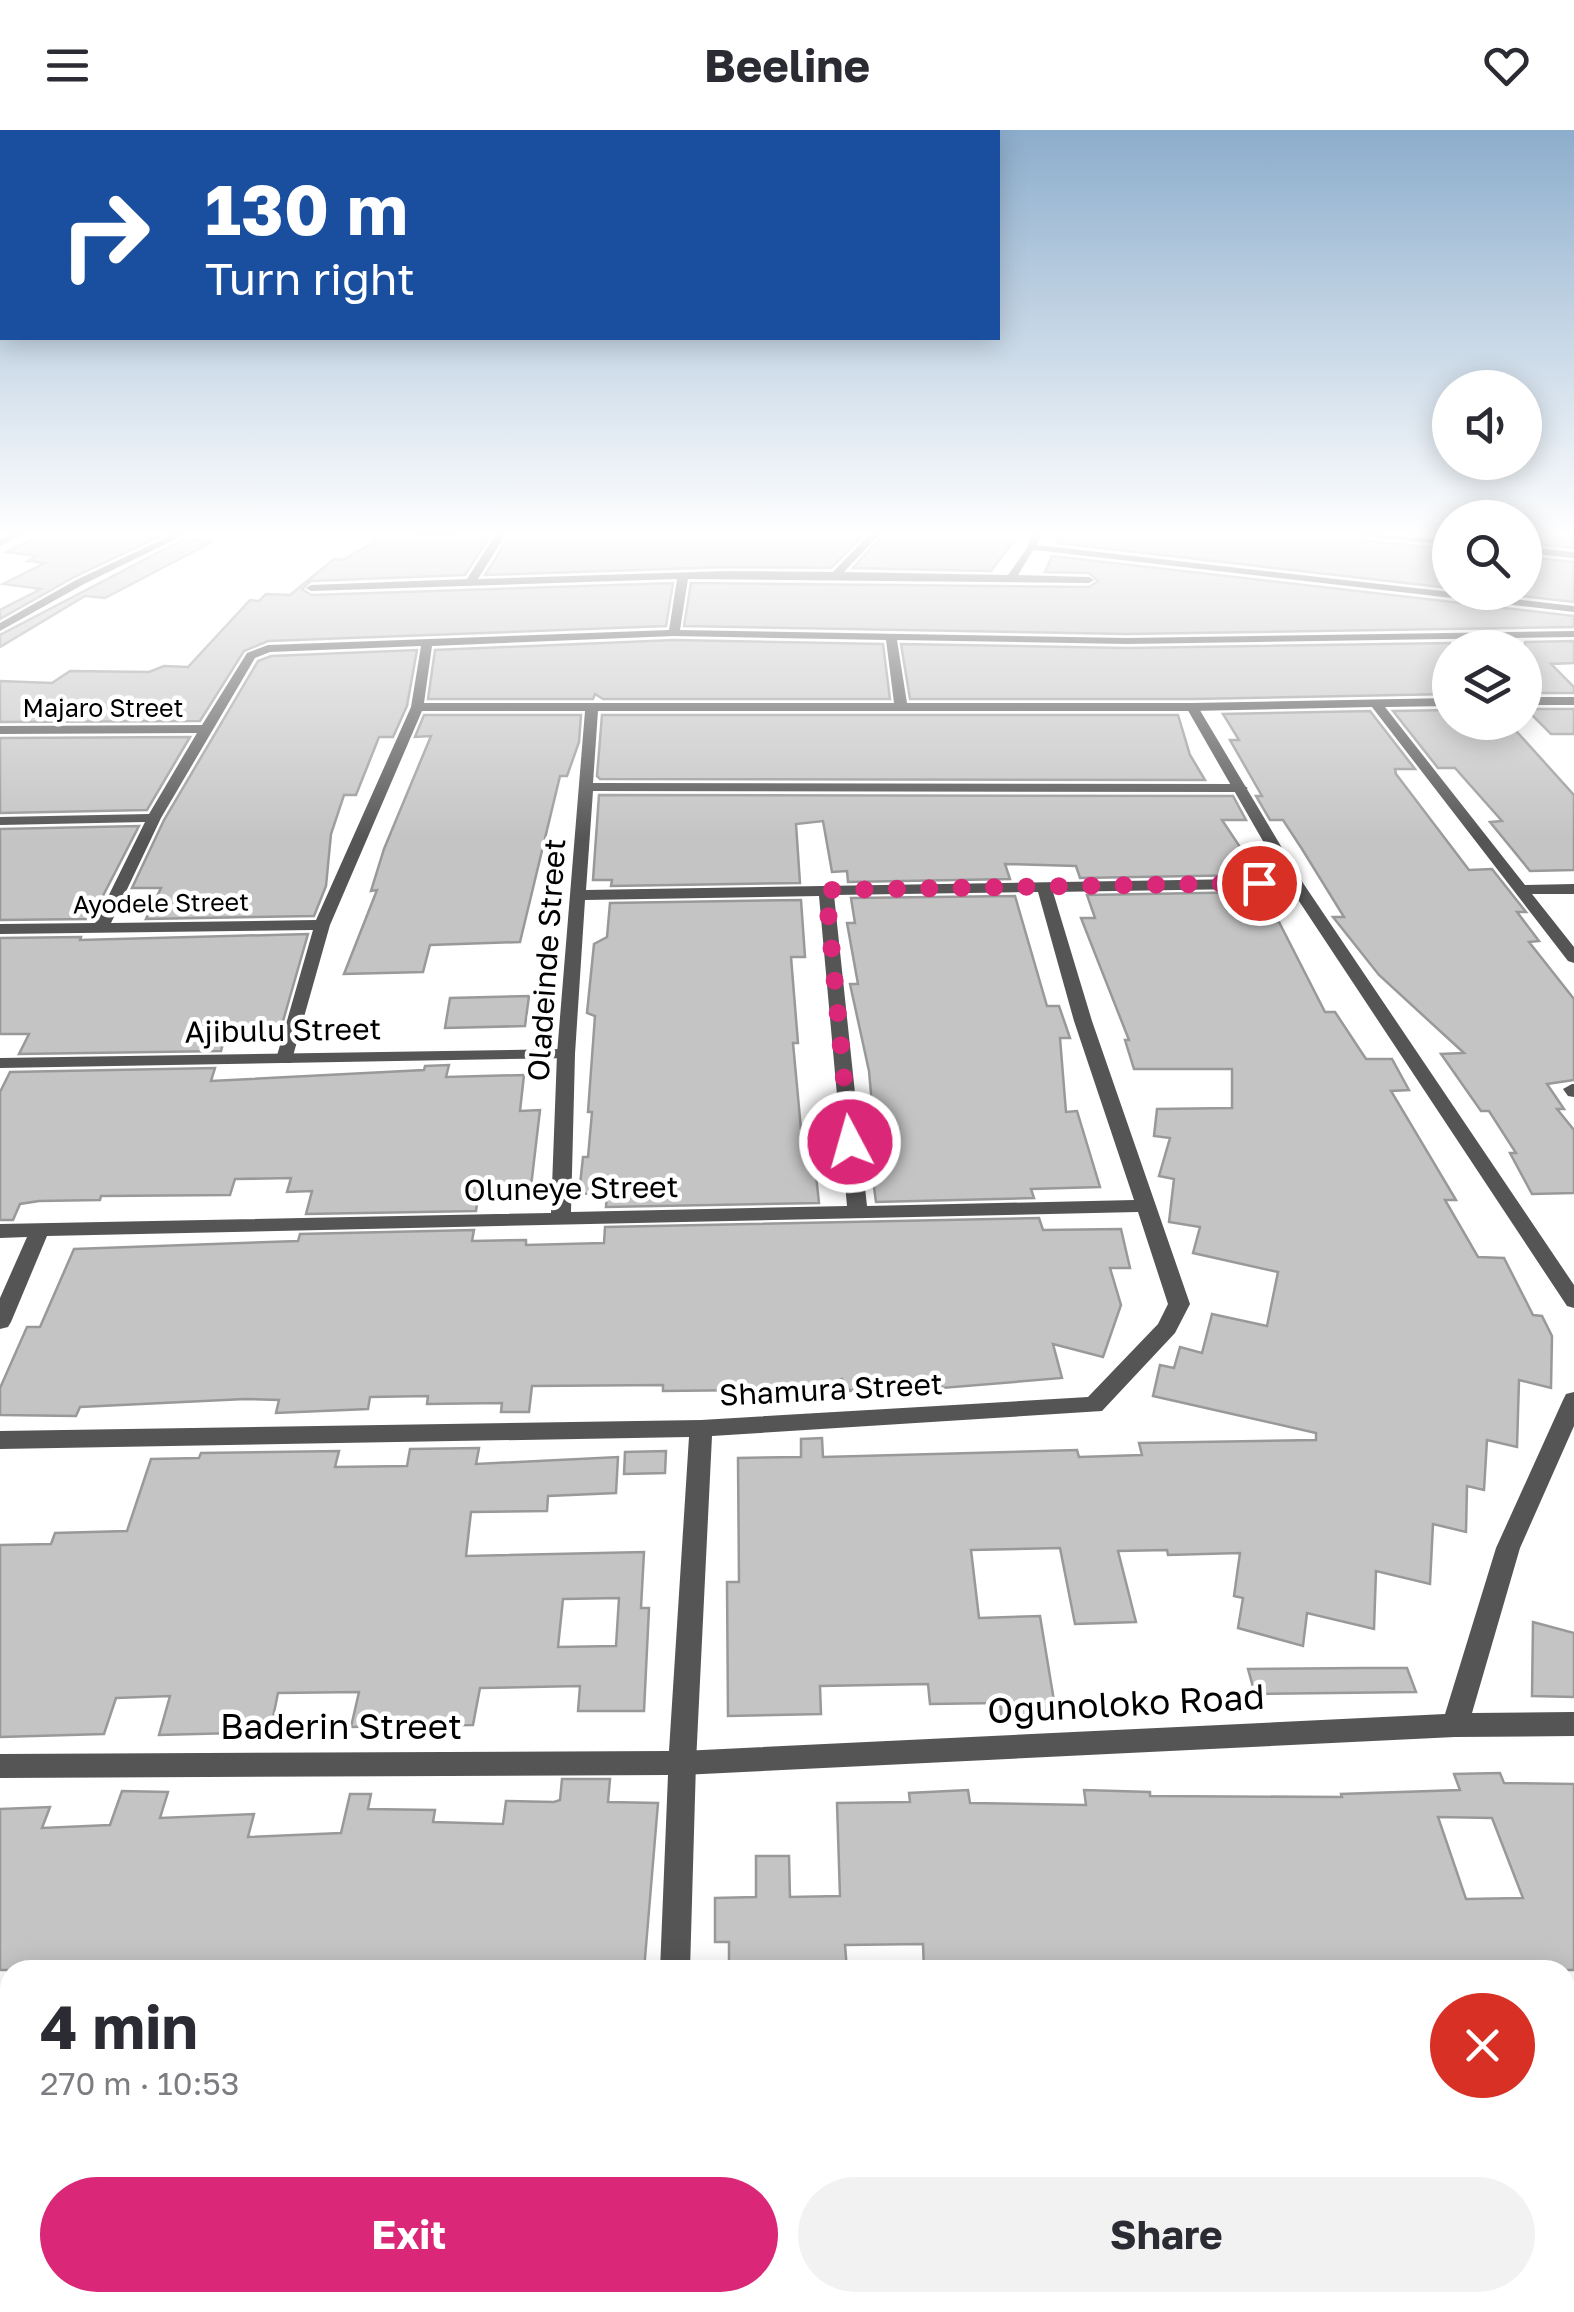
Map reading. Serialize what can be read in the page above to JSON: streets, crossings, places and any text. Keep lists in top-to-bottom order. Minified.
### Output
{"streets":{"street":["Majaro Street","Ayodele Street","Oladeinde Street","Ajibulu Street","Oluneye Street","Shamura Street","Ogunoloko Road","Baderin Street"]},"crossings":[["Oladeinde Street","Ajibulu Street"],["Oladeinde Street","Oluneye Street"],["Oluneye Street","Shamura Street"],["Ogunoloko Road","Baderin Street"]],"page":{"header":"Beeline","turn":["130 m","Turn right"],"heading":["4 min","270 m · 10:53"],"buttons":["Exit","Share"]}}
